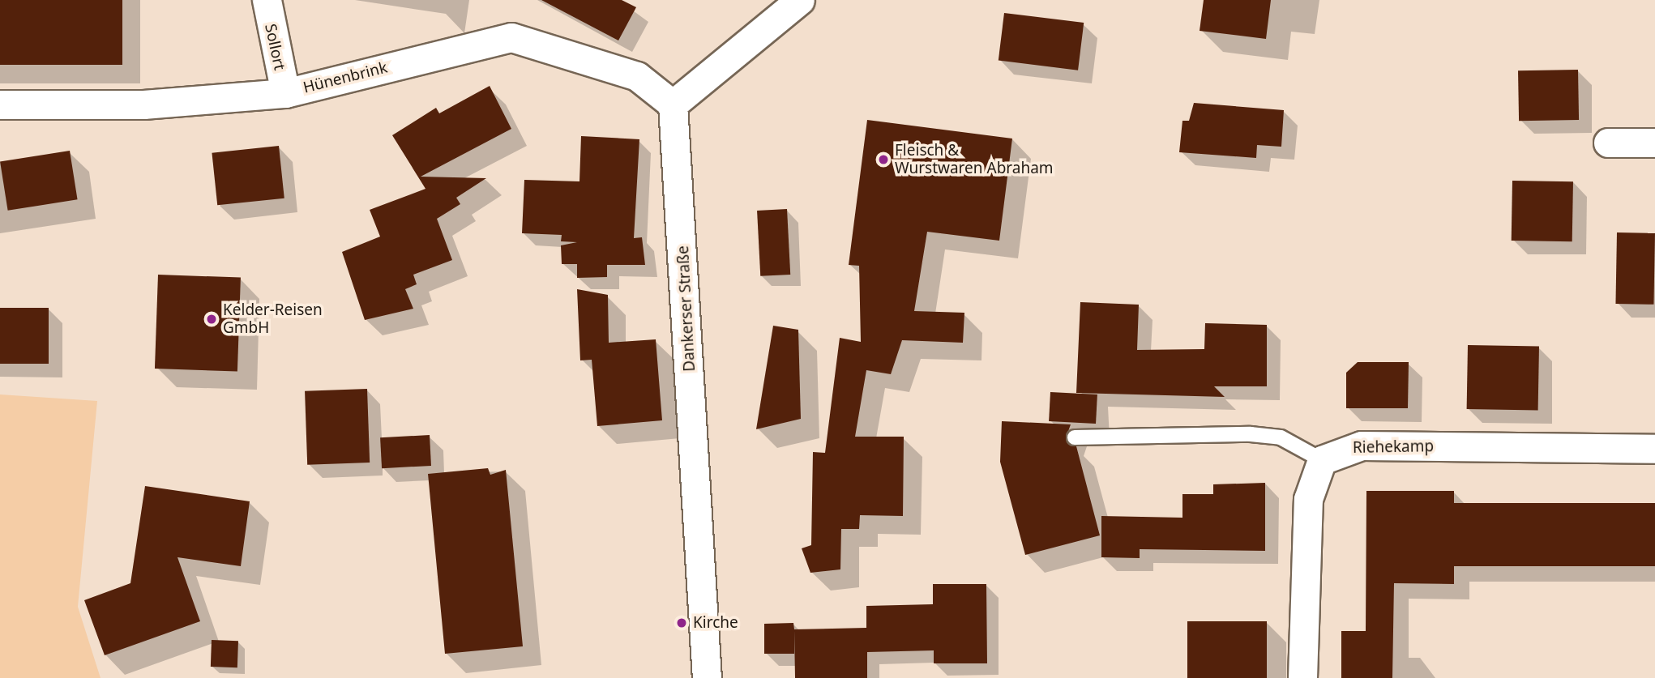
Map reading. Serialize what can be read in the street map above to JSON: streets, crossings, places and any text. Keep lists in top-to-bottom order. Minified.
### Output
{"streets":{"street":["Sollort","Hünenbrink","Dankerser Straße","Riehekamp"]},"crossings":[["Sollort","Hünenbrink"],["Hünenbrink","Dankerser Straße"]],"places":["Fleisch & Wurstwaren Abraham","Kelder-Reisen GmbH","Kirche"]}
